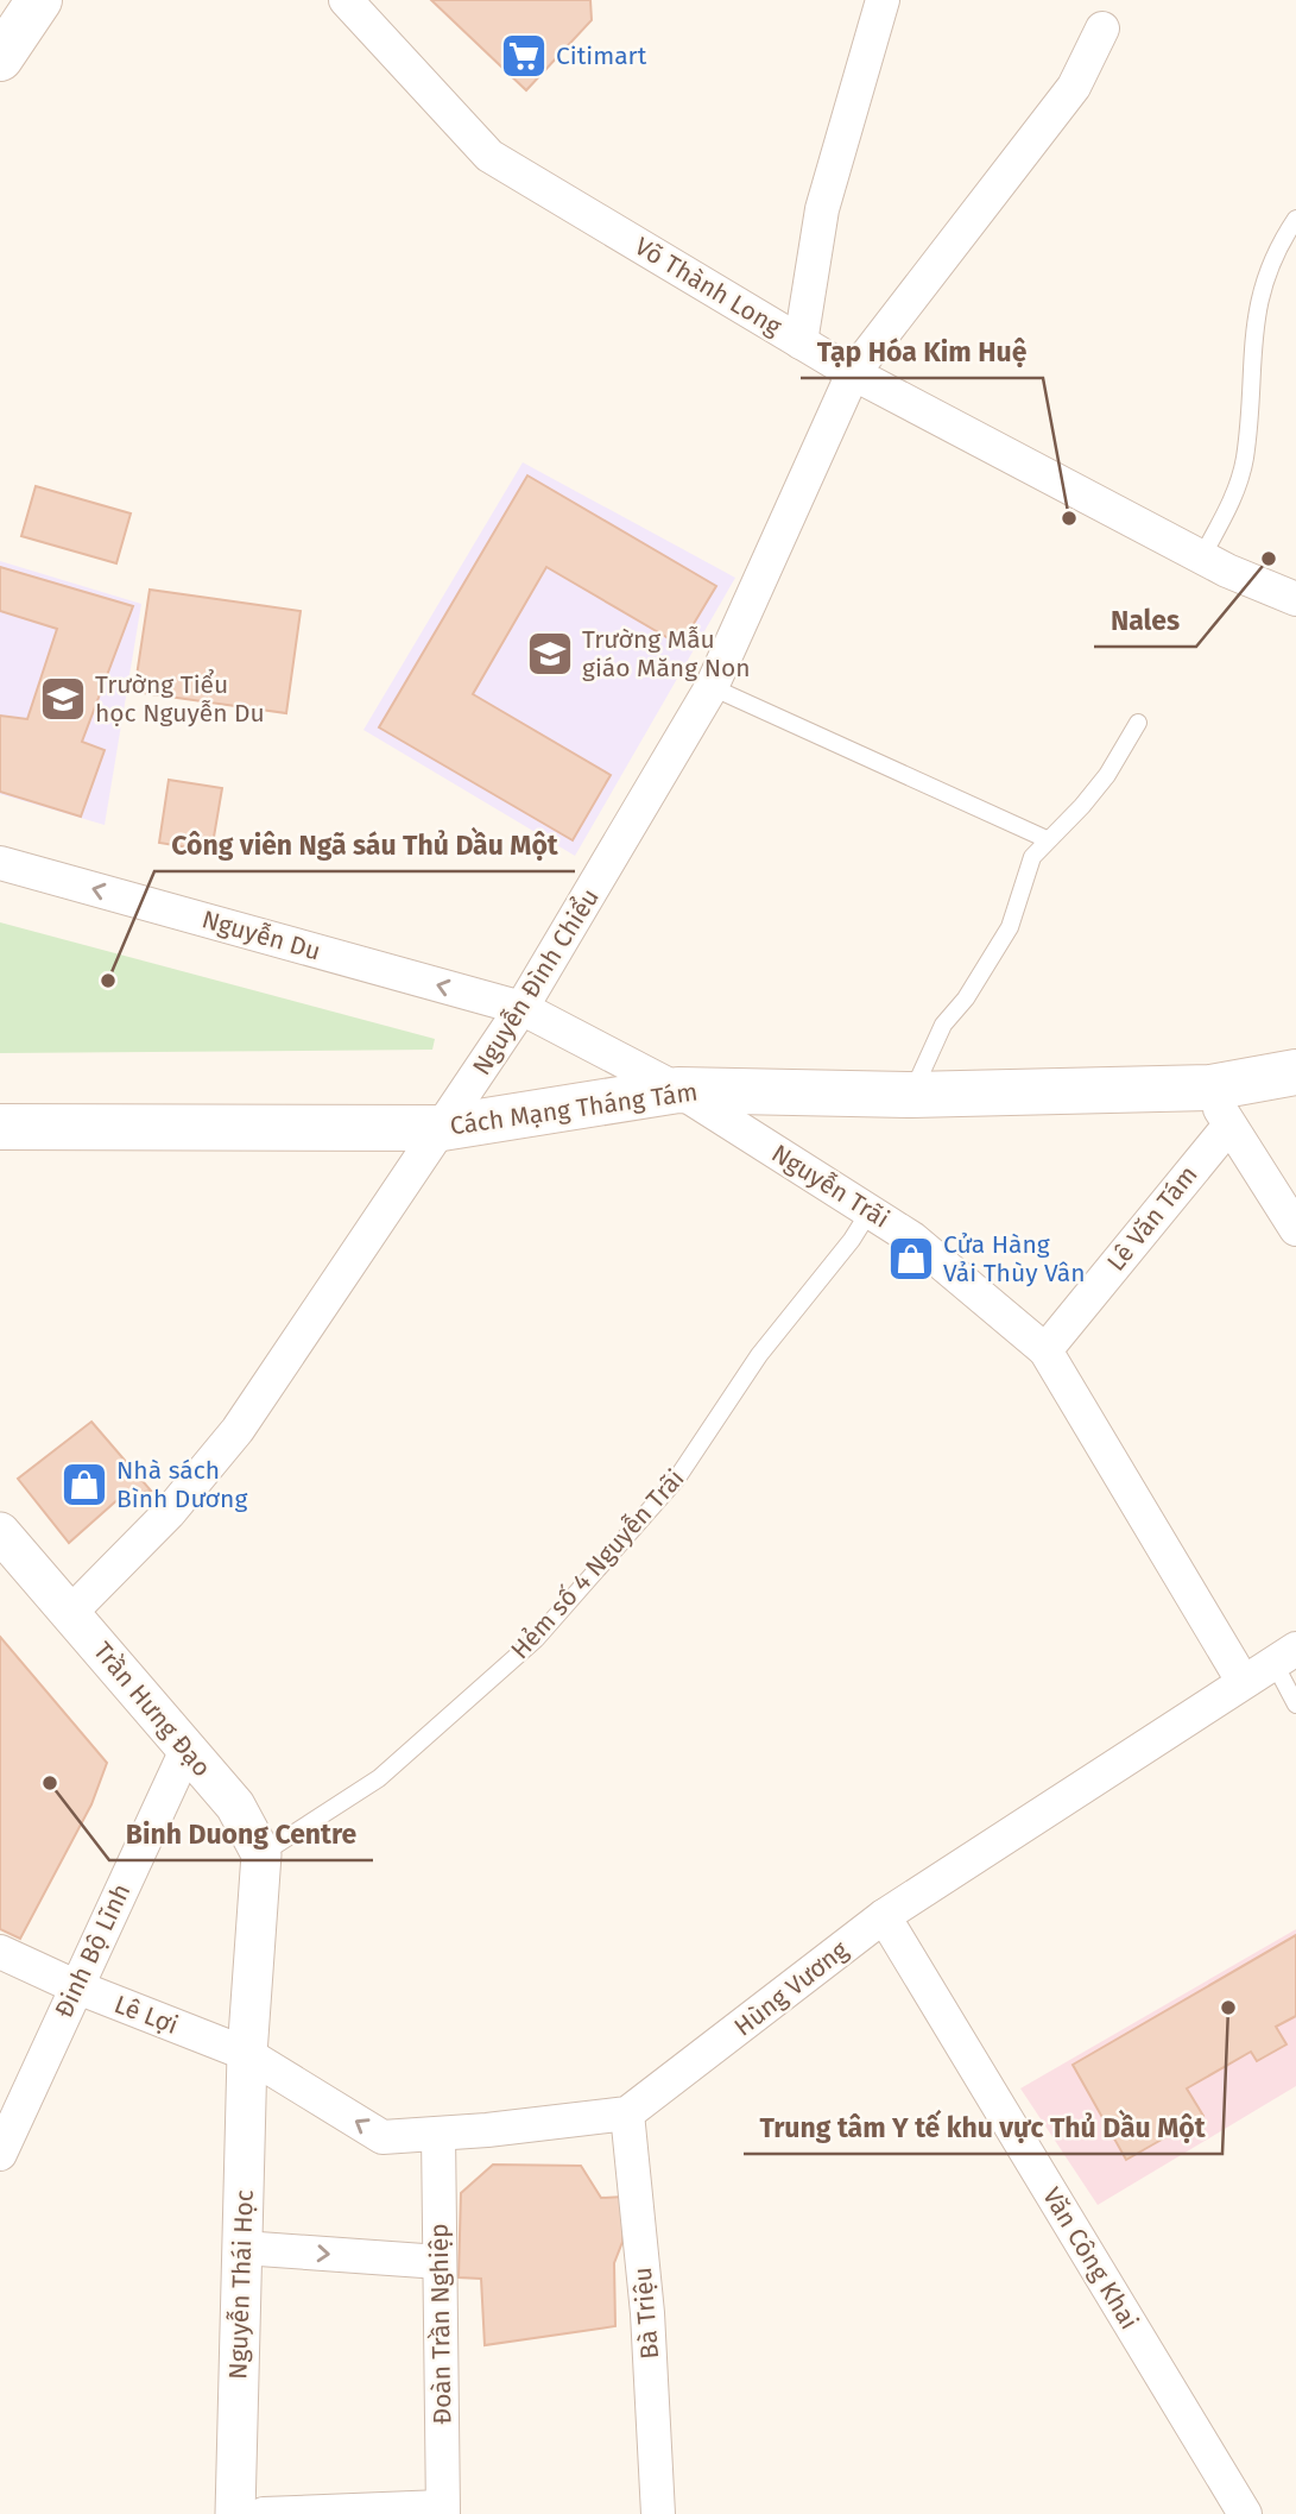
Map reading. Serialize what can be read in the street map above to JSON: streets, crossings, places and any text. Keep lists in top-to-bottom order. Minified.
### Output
{"streets":{"main road":["Cách Mạng Tháng Tám"],"street":["Võ Thành Long","Nguyễn Du","Nguyễn Đình Chiểu","Nguyễn Trãi","Lê Văn Tám","Trần Hưng Đạo","Đinh Bộ Lĩnh","Hùng Vương","Lê Lợi","Văn Công Khai","Nguyễn Thái Học","Bà Triệu","Đoàn Trần Nghiệp"],"lane":["Hẻm số 4 Nguyễn Trãi"]},"crossings":[["Võ Thành Long","Nguyễn Đình Chiểu"],["Nguyễn Du","Nguyễn Đình Chiểu"],["Nguyễn Du","Nguyễn Trãi"],["Nguyễn Đình Chiểu","Cách Mạng Tháng Tám"],["Nguyễn Đình Chiểu","Nguyễn Trãi"],["Nguyễn Đình Chiểu","Trần Hưng Đạo"],["Cách Mạng Tháng Tám","Nguyễn Trãi"],["Cách Mạng Tháng Tám","Lê Văn Tám"],["Nguyễn Trãi","Lê Văn Tám"],["Nguyễn Trãi","Hẻm số 4 Nguyễn Trãi"],["Nguyễn Trãi","Hùng Vương"],["Hẻm số 4 Nguyễn Trãi","Trần Hưng Đạo"],["Trần Hưng Đạo","Đinh Bộ Lĩnh"],["Đinh Bộ Lĩnh","Lê Lợi"],["Hùng Vương","Văn Công Khai"],["Hùng Vương","Bà Triệu"],["Lê Lợi","Nguyễn Thái Học"]],"one_way":["Nguyễn Du"],"places":{"supermarket":["Citimart"],"other":["Tạp Hóa Kim Huệ","Nales","Công viên Ngã sáu Thủ Dầu Một","Binh Duong Centre","Trung tâm Y tế khu vực Thủ Dầu Một"],"school or university":["Trường Mẫu giáo Măng Non","Trường Tiểu học Nguyễn Du"],"shop":["Cửa Hàng Vải Thùy Vân","Nhà sách Bình Dương"]}}
